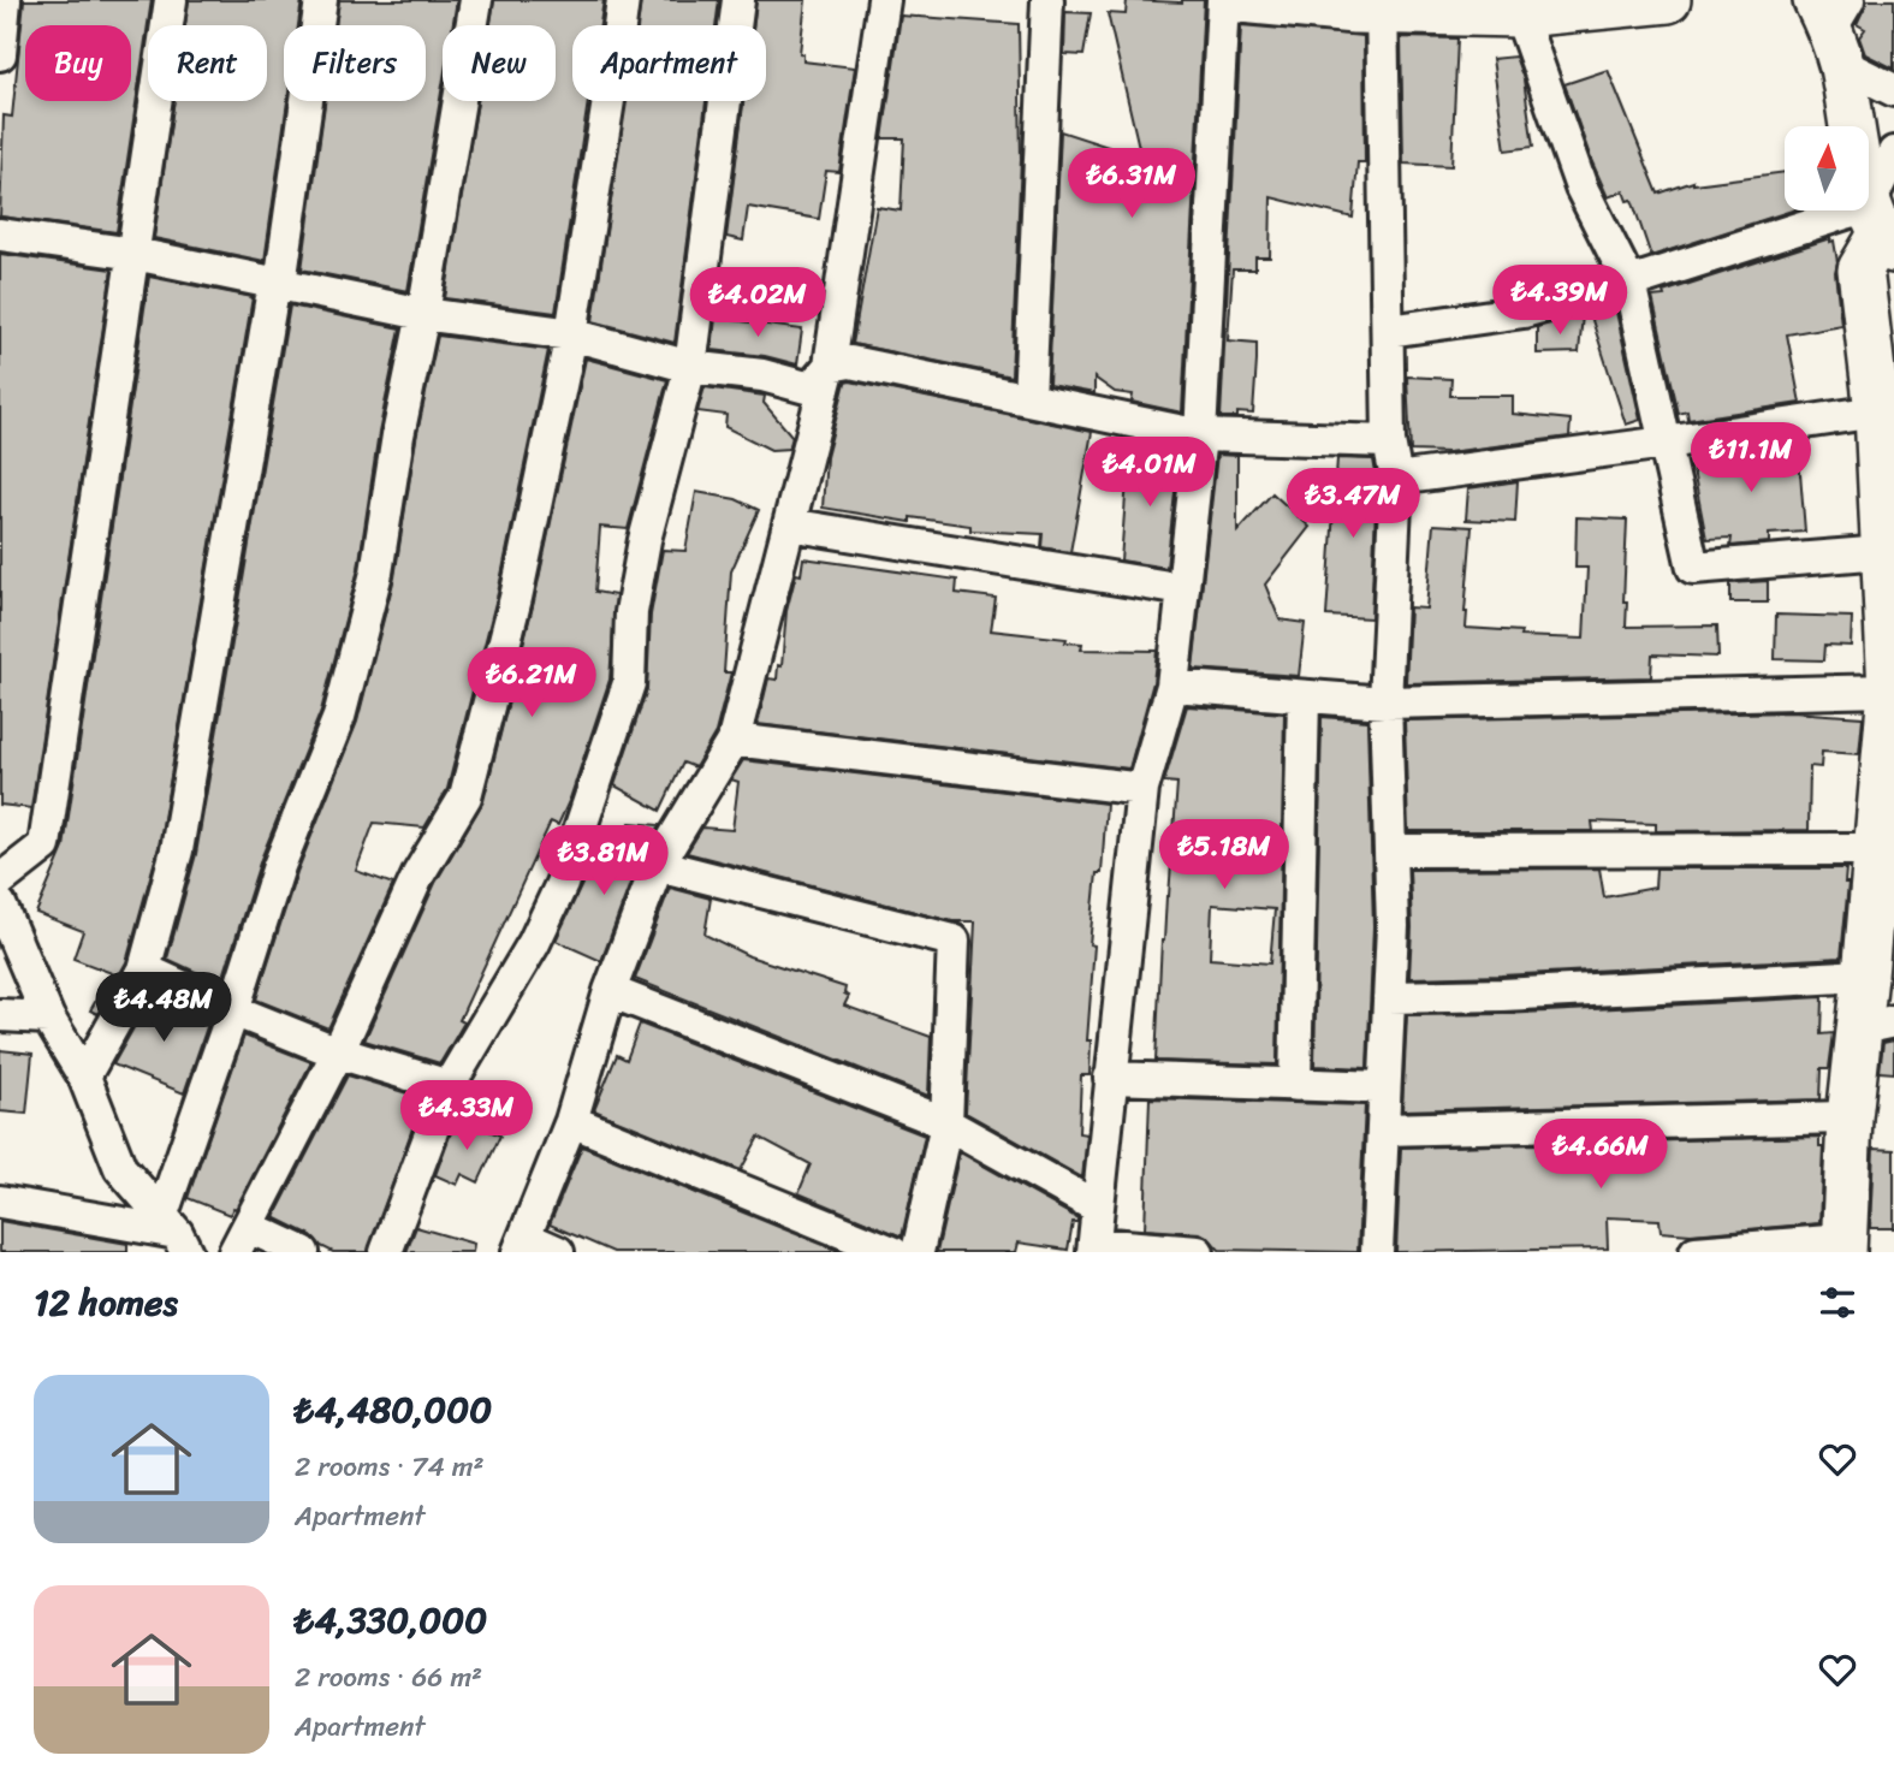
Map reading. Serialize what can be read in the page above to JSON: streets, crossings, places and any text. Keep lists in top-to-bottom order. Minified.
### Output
{"north":"top","page":{"chip":["Buy","Rent","Filters","New","Apartment"],"price":["₺6.31M","₺4.39M","₺4.02M","₺11.1M","₺4.01M","₺3.47M","₺6.21M","₺5.18M","₺3.81M","₺4.48M","₺4.33M","₺4.66M"],"heading":"12 homes","list":[{"name":"₺4,480,000","note":"2 rooms · 74 m² · Apartment"},{"name":"₺4,330,000","note":"2 rooms · 66 m² · Apartment"}]}}
